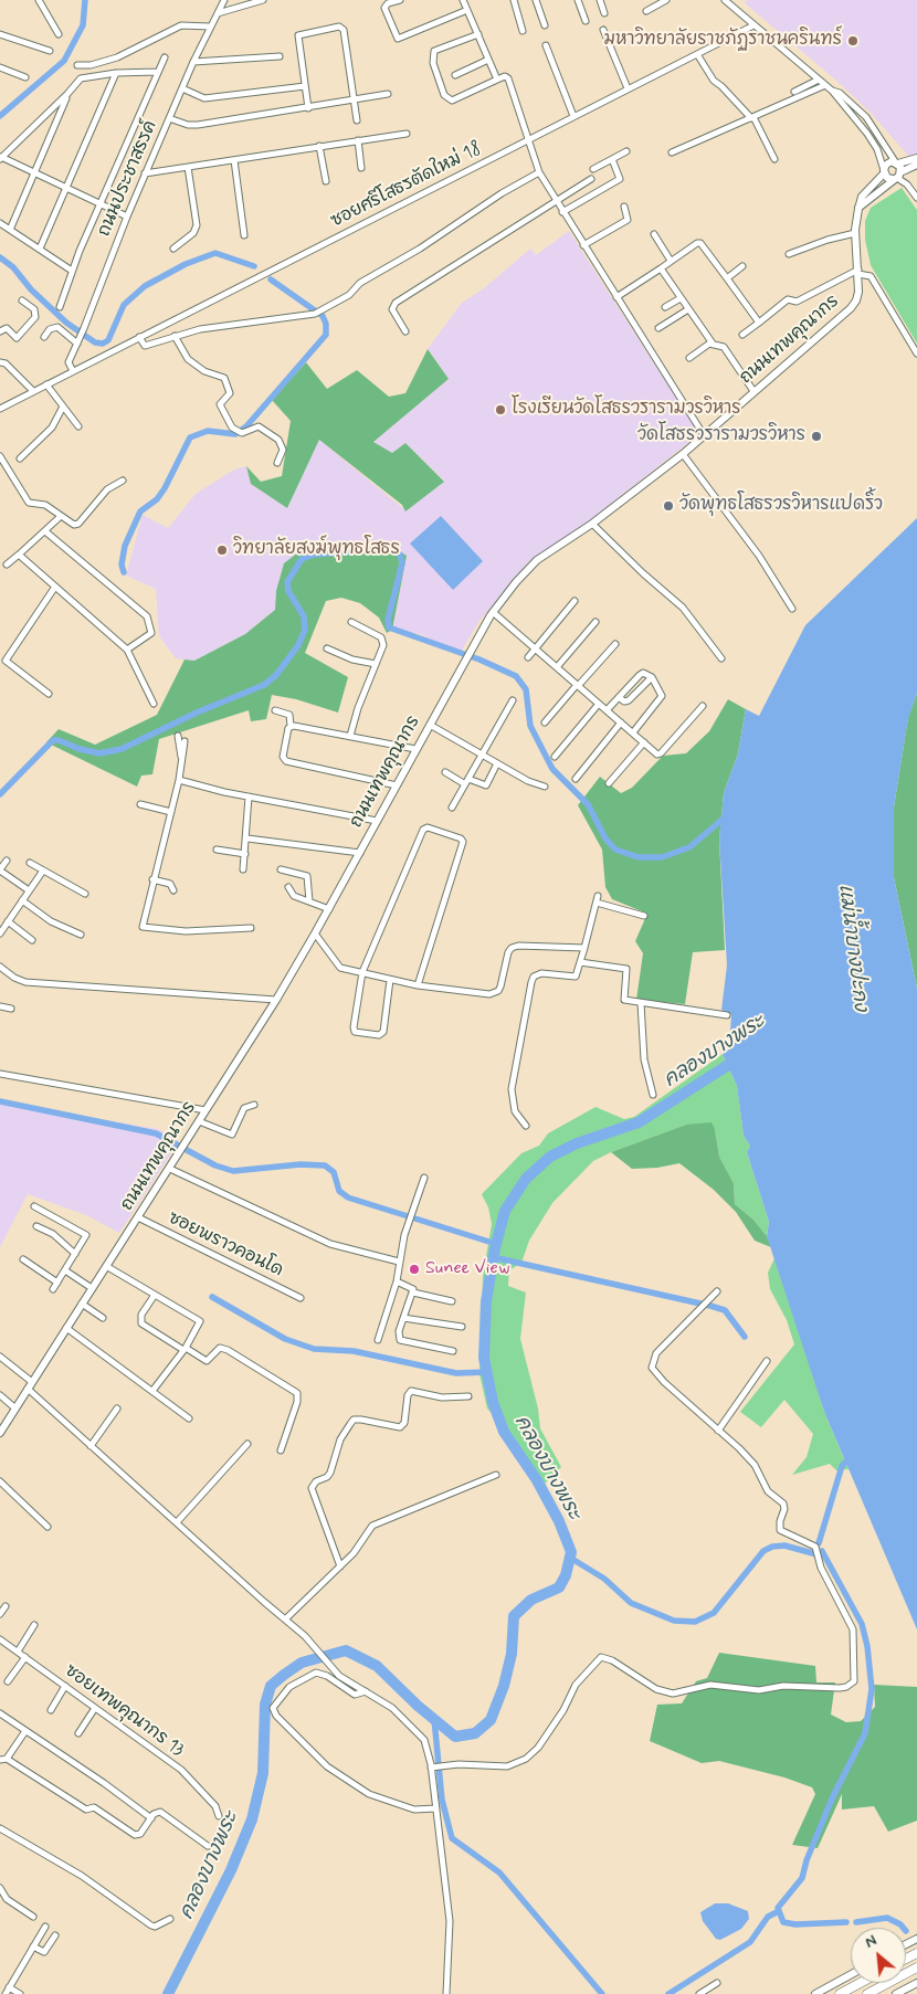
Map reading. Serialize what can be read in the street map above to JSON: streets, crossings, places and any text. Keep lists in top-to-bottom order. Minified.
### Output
{"streets":{"main road":["ถนนเทพคุณากร"],"street":["ถนนประชาสรรค์","ซอยศรีโสธรตัดใหม่ 18","ซอยพราวคอนโด","ซอยเทพคุณากร 13"]},"crossings":[["ถนนประชาสรรค์","ซอยศรีโสธรตัดใหม่ 18"],["ถนนเทพคุณากร","ซอยพราวคอนโด"]],"water":["แม่น้ำบางปะกง","คลองบางพระ"],"places":["มหาวิทยาลัยราชภัฏราชนครินทร์","โรงเรียนวัดโสธรวรารามวรวิหาร","วัดโสธรวรารามวรวิหาร","วัดพุทธโสธรวรวิหารแปดริ้ว","วิทยาลัยสงฆ์พุทธโสธร","Sunee View"],"north":"top left"}
